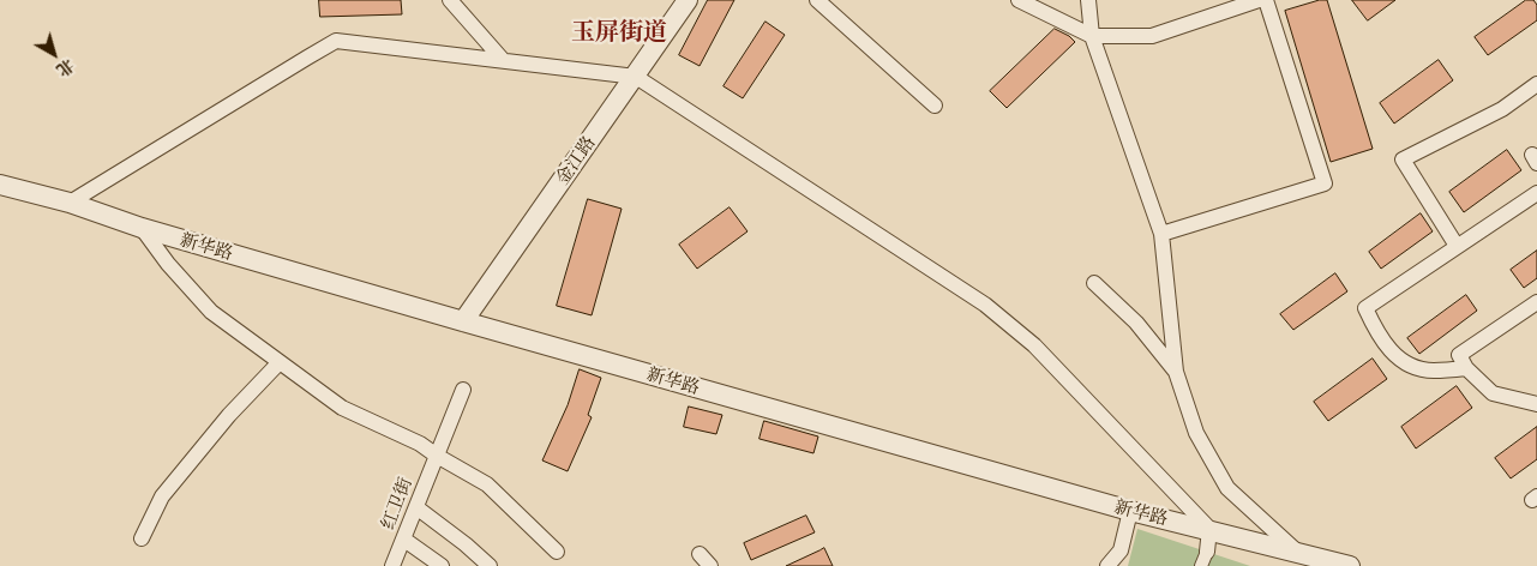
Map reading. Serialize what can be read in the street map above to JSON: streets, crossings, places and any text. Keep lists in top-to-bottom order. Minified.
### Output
{"streets":{"street":["金江路","新华路","红卫街"]},"crossings":[["金江路","新华路"]],"districts":["玉屏街道"],"north":"bottom right"}
